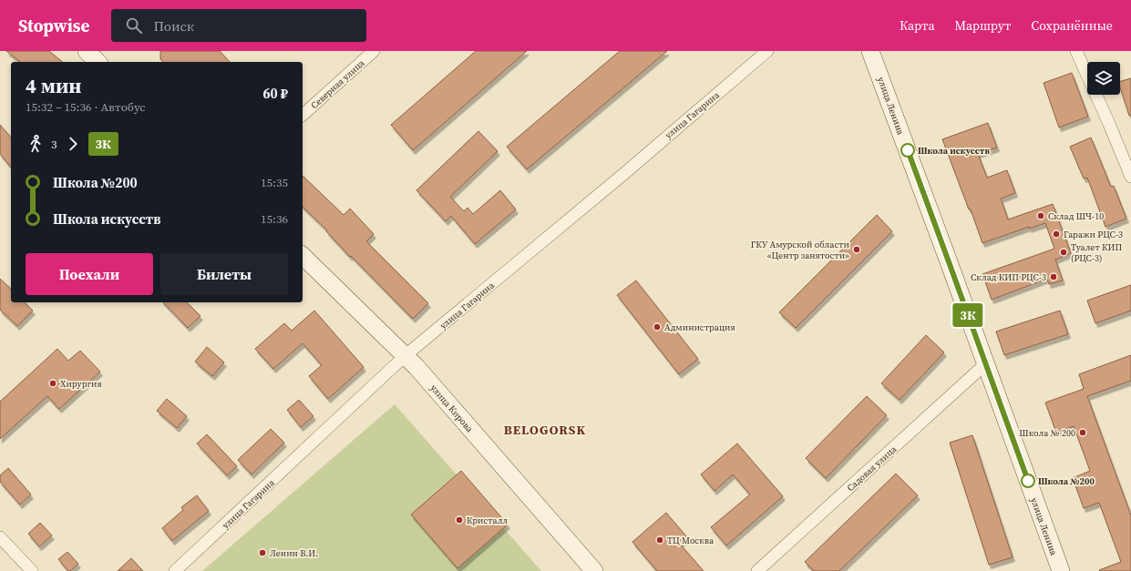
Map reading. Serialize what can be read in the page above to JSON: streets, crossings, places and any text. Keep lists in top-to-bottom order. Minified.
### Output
{"streets":{"street":["Северная улица","улица Ленина","улица Гагарина","улица Кирова","Садовая улица"]},"crossings":[["улица Ленина","Садовая улица"],["улица Гагарина","улица Кирова"]],"districts":["BELOGORSK"],"places":["Школа искусств","Склад ШЧ-10","Гаражи РЦС-3","ГКУ Амурской области «Центр занятости»","Туалет КИП (РЦС-3)","Склад КИП РЦС-3","Администрация","Хирургия","Школа № 200","Школа №200","Кристалл","ТЦ Москва","Ленин В.И."],"lines":["bus line 3К"],"page":{"header":"Stopwise","search":"Поиск","nav":["Карта","Маршрут","Сохранённые"],"on_map":"3К","heading":["4 мин","15:32 – 15:36 · Автобус","60 ₽"],"legs":["3","3К"],"list":[{"name":"Школа №200","value":"15:35"},{"name":"Школа искусств","value":"15:36"}],"buttons":["Поехали","Билеты"]}}
